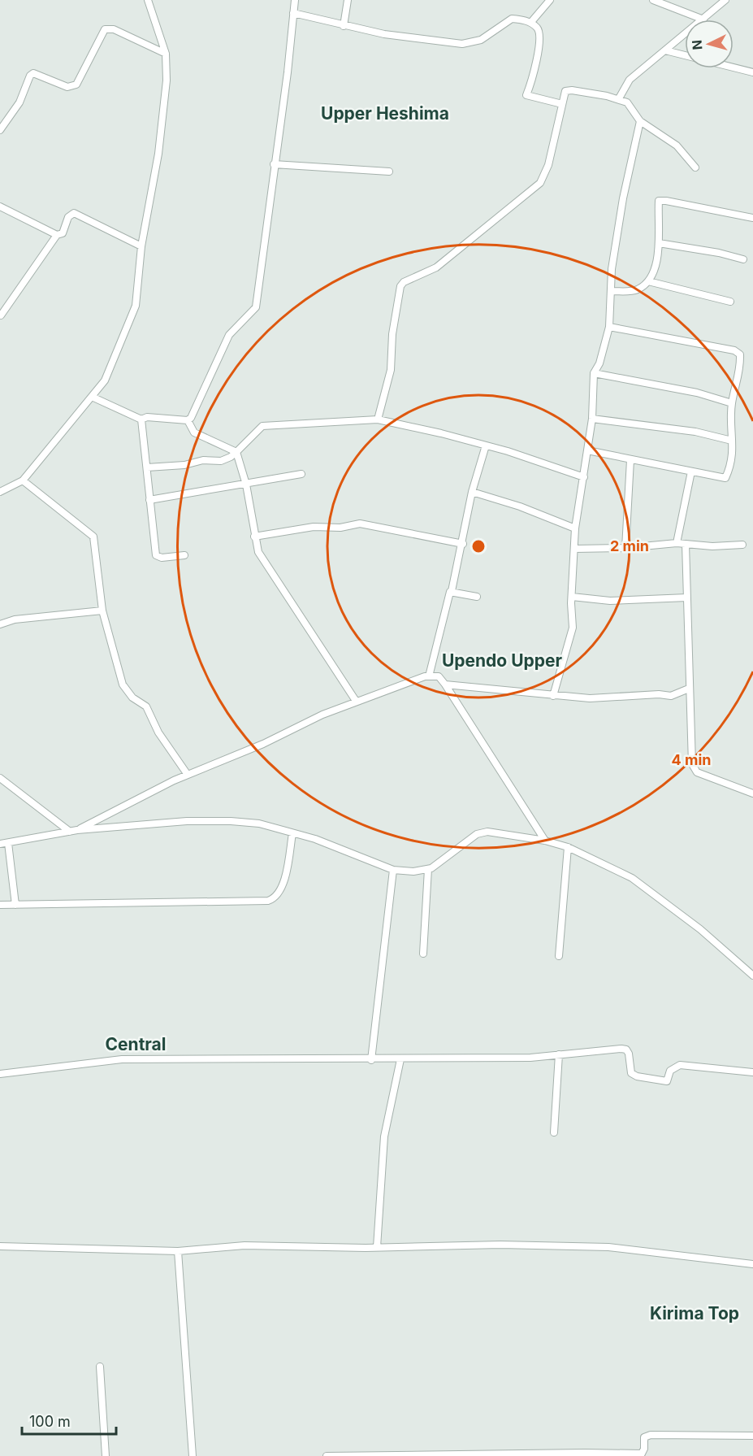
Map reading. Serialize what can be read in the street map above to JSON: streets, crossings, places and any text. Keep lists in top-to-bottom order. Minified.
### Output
{"districts":["Upper Heshima","Upendo Upper","Central","Kirima Top"],"scale_bar":"100 m","north":"left","rings":["2 min","4 min"]}
